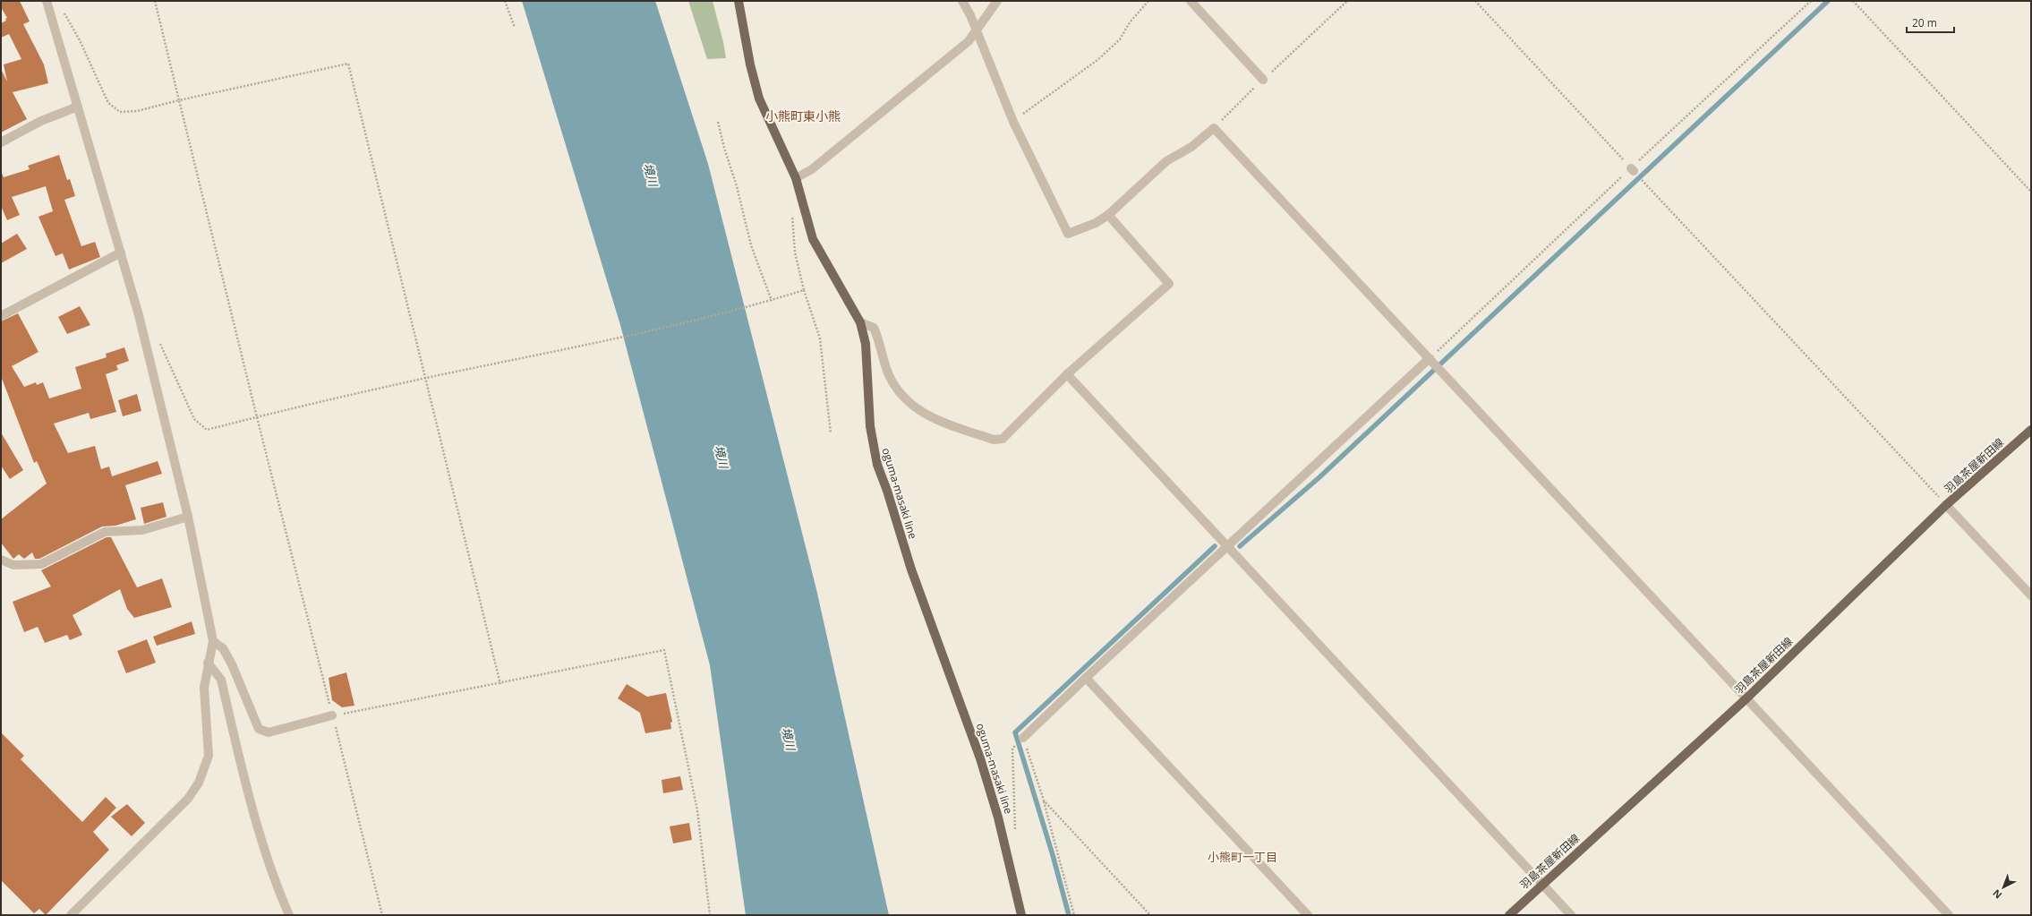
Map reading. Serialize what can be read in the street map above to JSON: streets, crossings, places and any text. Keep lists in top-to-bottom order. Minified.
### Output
{"streets":{"main road":["羽島茶屋新田線","oguma-masaki line"]},"districts":["小熊町東小熊","小熊町一丁目"],"water":["境川"],"scale_bar":"20 m","north":"bottom left"}
